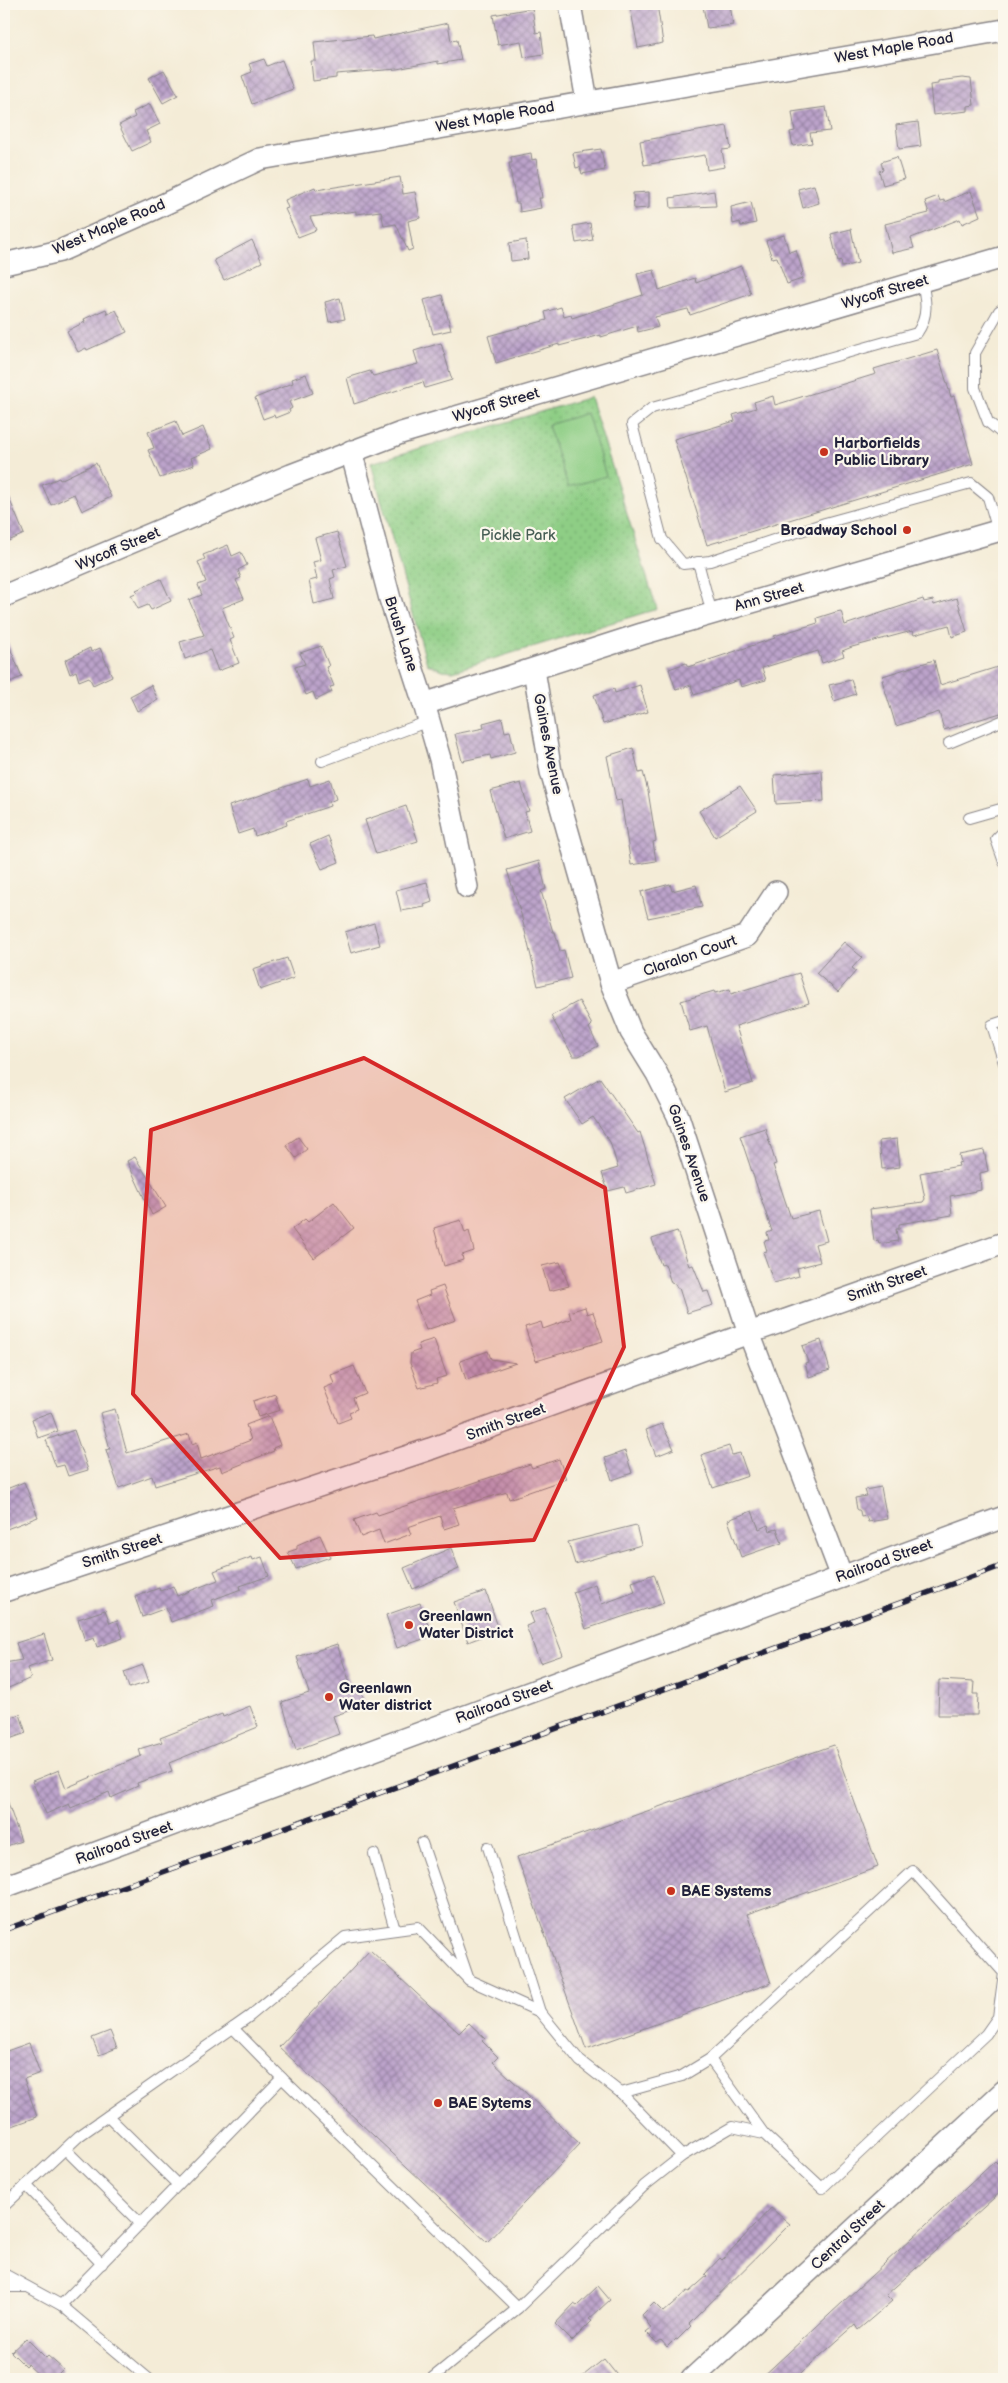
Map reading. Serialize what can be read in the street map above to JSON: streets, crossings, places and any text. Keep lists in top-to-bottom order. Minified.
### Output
{"streets":{"street":["West Maple Road","Wycoff Street","Ann Street","Brush Lane","Gaines Avenue","Claralon Court","Smith Street","Railroad Street","Central Street"]},"crossings":[["Wycoff Street","Brush Lane"],["Ann Street","Gaines Avenue"],["Gaines Avenue","Claralon Court"],["Gaines Avenue","Smith Street"],["Gaines Avenue","Railroad Street"]],"parks":["Pickle Park"],"places":["Harborfields Public Library","Broadway School","Greenlawn Water District","Greenlawn Water district","BAE Systems","BAE Sytems"]}
